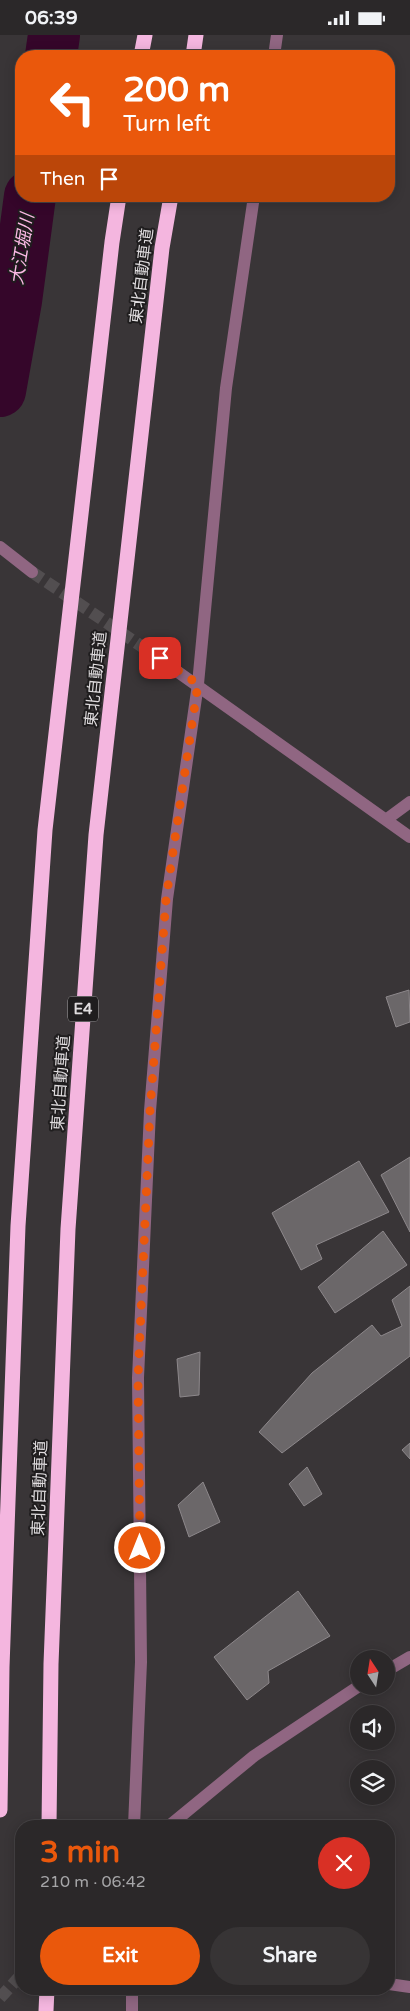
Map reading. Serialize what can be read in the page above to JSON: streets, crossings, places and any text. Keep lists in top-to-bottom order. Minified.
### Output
{"streets":{"highway":["東北自動車道","E4"]},"water":["大江堀川"],"north":"top","page":{"status":"06:39","turn":["200 m","Turn left"],"then":"Then","heading":["3 min","210 m · 06:42"],"buttons":["Exit","Share"]}}
